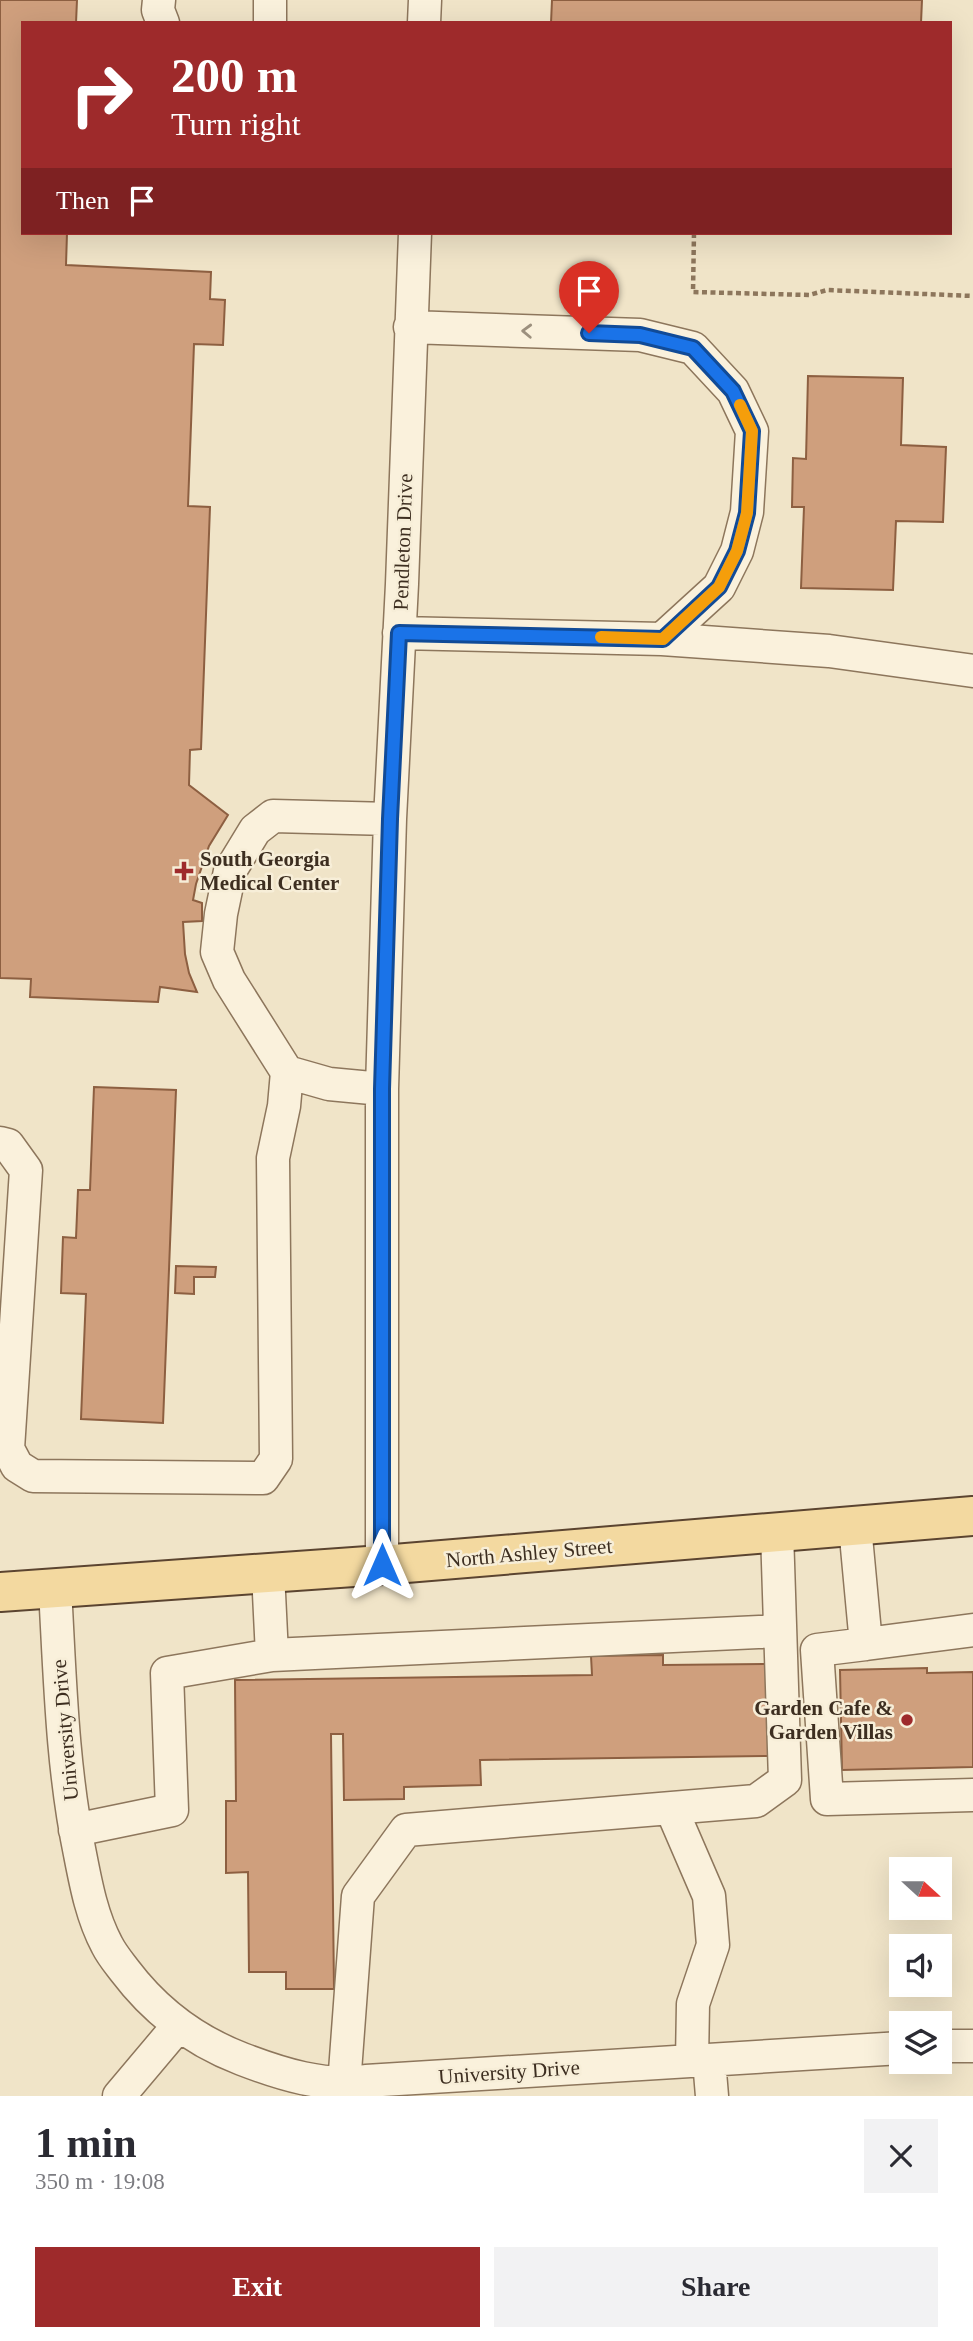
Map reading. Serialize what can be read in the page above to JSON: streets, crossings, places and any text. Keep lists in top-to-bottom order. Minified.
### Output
{"streets":{"main road":["North Ashley Street"],"street":["Pendleton Drive","University Drive"]},"crossings":[["Pendleton Drive","North Ashley Street"],["North Ashley Street","University Drive"]],"places":{"health":["South Georgia Medical Center"],"other":["Garden Cafe & Garden Villas"]},"north":"right","page":{"turn":["200 m","Turn right"],"then":"Then","heading":["1 min","350 m · 19:08"],"buttons":["Exit","Share"]}}
